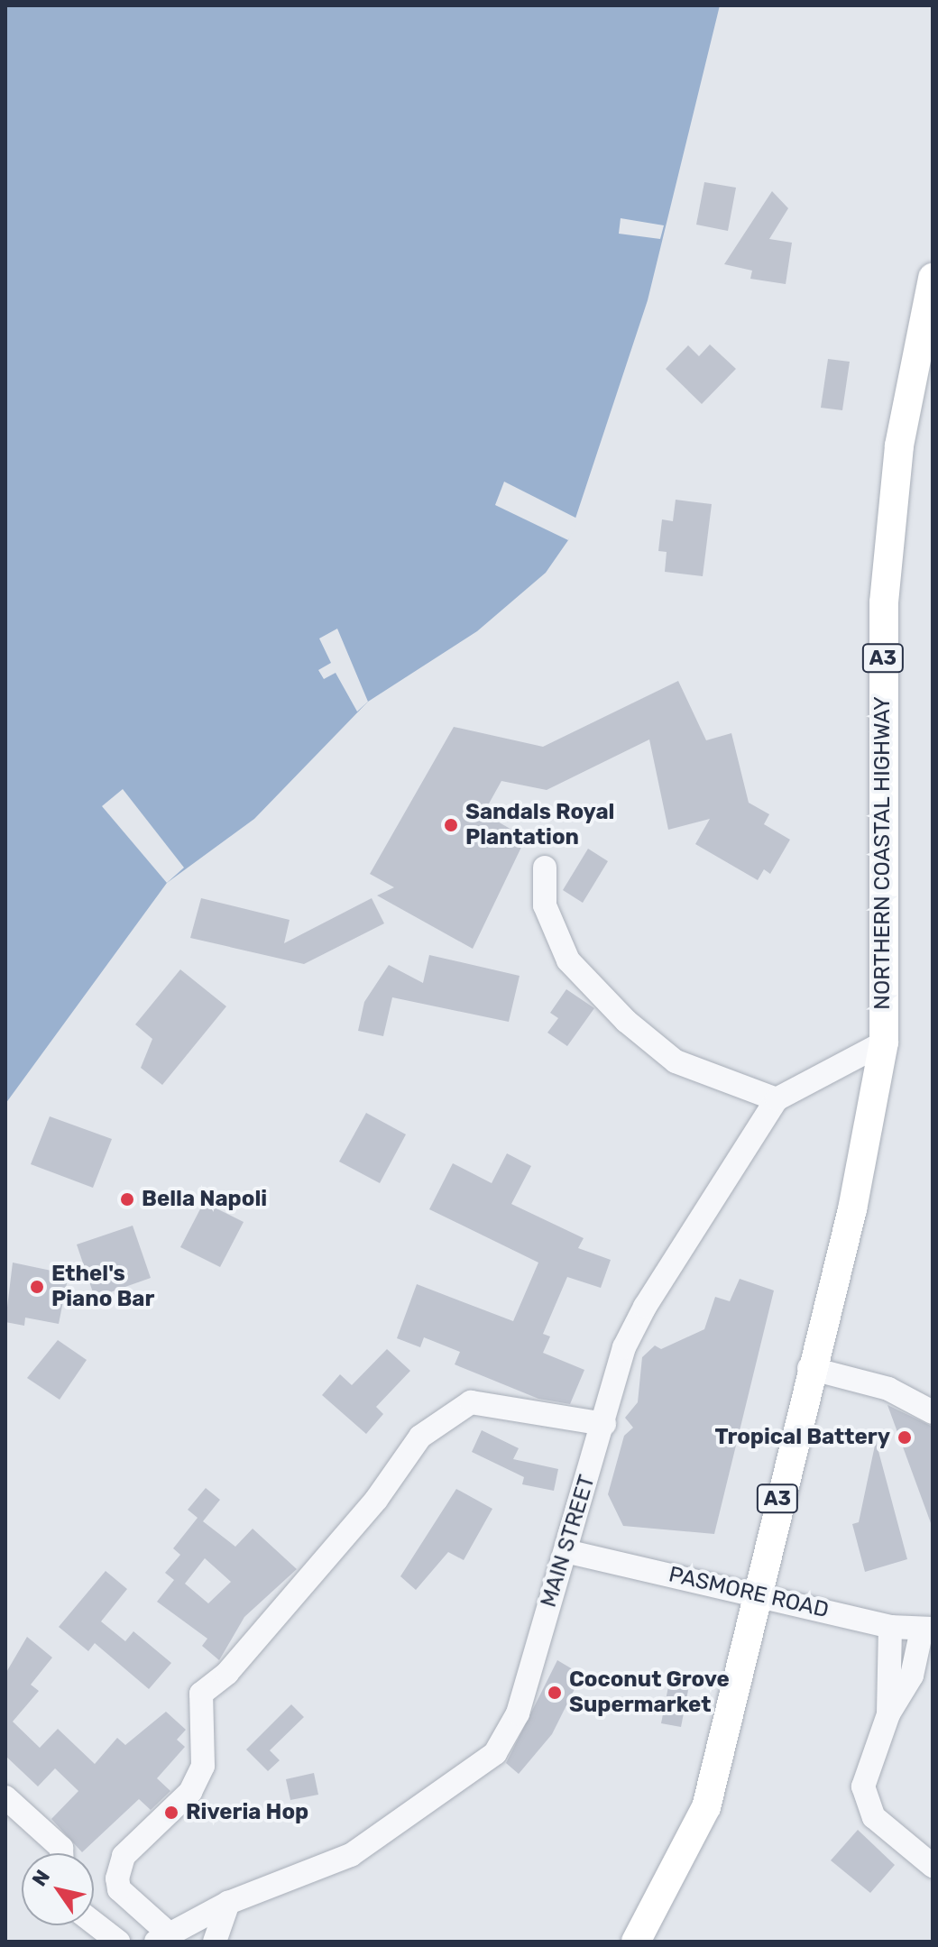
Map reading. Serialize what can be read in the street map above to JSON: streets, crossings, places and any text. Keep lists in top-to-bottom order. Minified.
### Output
{"streets":{"main road":["A3","NORTHERN COASTAL HIGHWAY"],"street":["MAIN STREET","PASMORE ROAD"]},"crossings":[["A3","NORTHERN COASTAL HIGHWAY"],["A3","MAIN STREET"],["A3","PASMORE ROAD"],["NORTHERN COASTAL HIGHWAY","MAIN STREET"],["MAIN STREET","PASMORE ROAD"]],"places":["Sandals Royal Plantation","Bella Napoli","Ethel's Piano Bar","Tropical Battery","Coconut Grove Supermarket","Riveria Hop"],"north":"top left"}
